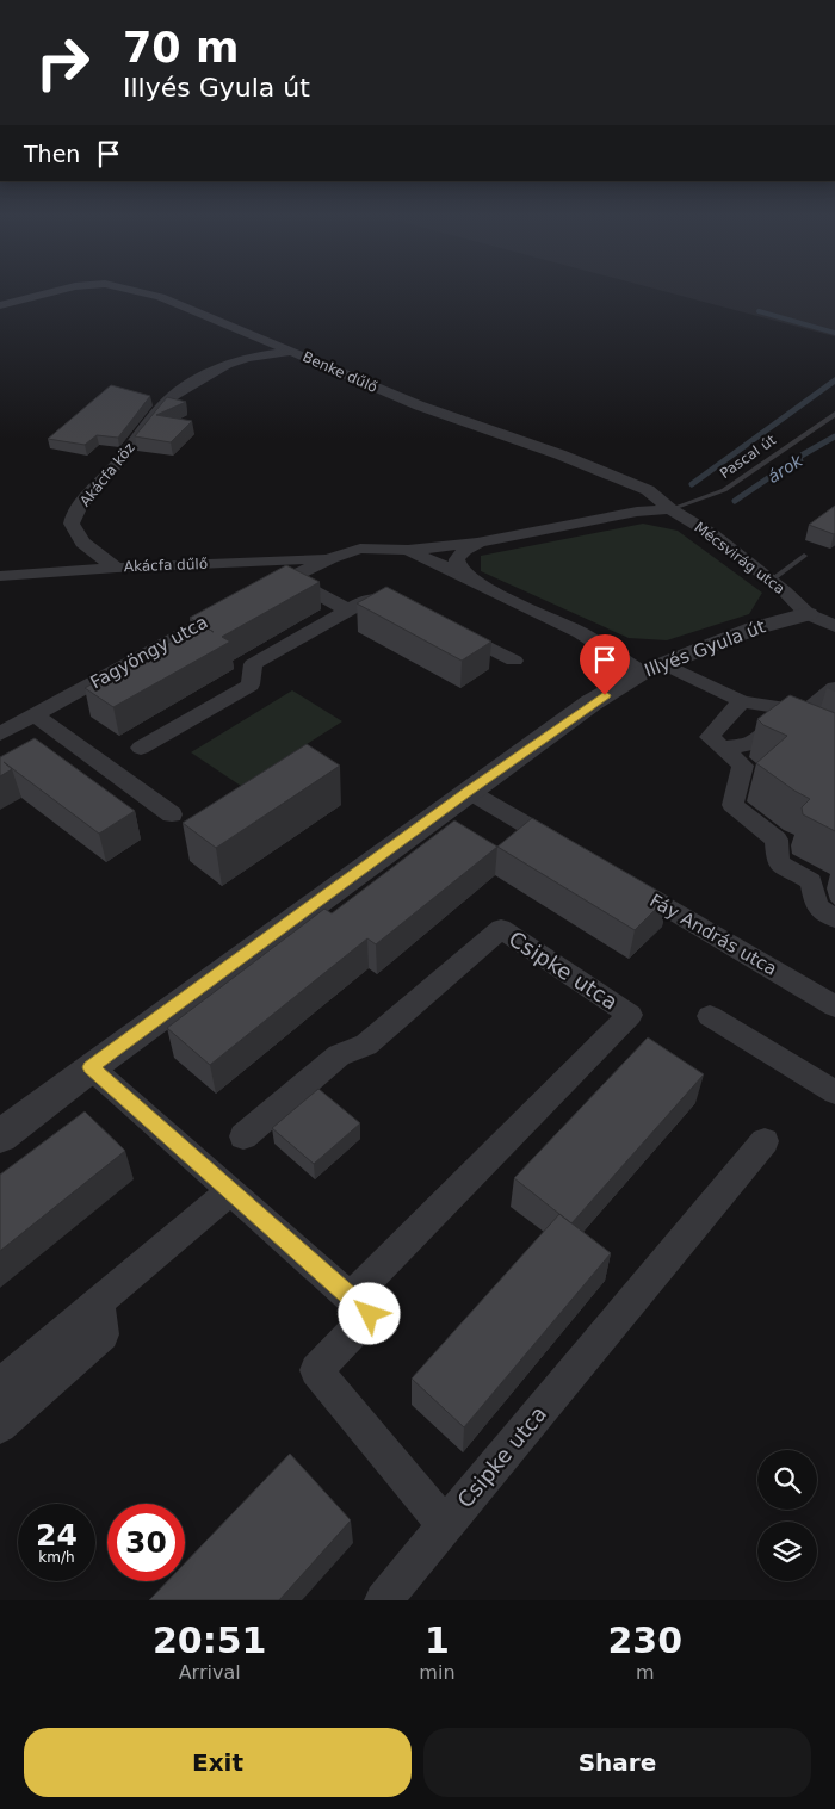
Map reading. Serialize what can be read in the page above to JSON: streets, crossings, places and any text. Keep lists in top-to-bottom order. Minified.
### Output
{"streets":{"street":["Benke dűlő","Akácfa köz","Mécsvirág utca","Akácfa dűlő","Illyés Gyula út","Fagyöngy utca","Fáy András utca","Csipke utca"],"lane":["Pascal út"]},"crossings":[["Benke dűlő","Pascal út"],["Benke dűlő","Akácfa köz"],["Benke dűlő","Mécsvirág utca"],["Pascal út","Mécsvirág utca"],["Akácfa köz","Akácfa dűlő"],["Mécsvirág utca","Illyés Gyula út"],["Illyés Gyula út","Csipke utca"]],"water":["árok"],"page":{"turn":["70 m","Illyés Gyula út"],"then":"Then","speed":"24 km/h","limit":"30","eta":["20:51","Arrival","1","min","230","m"],"buttons":["Exit","Share"]}}
